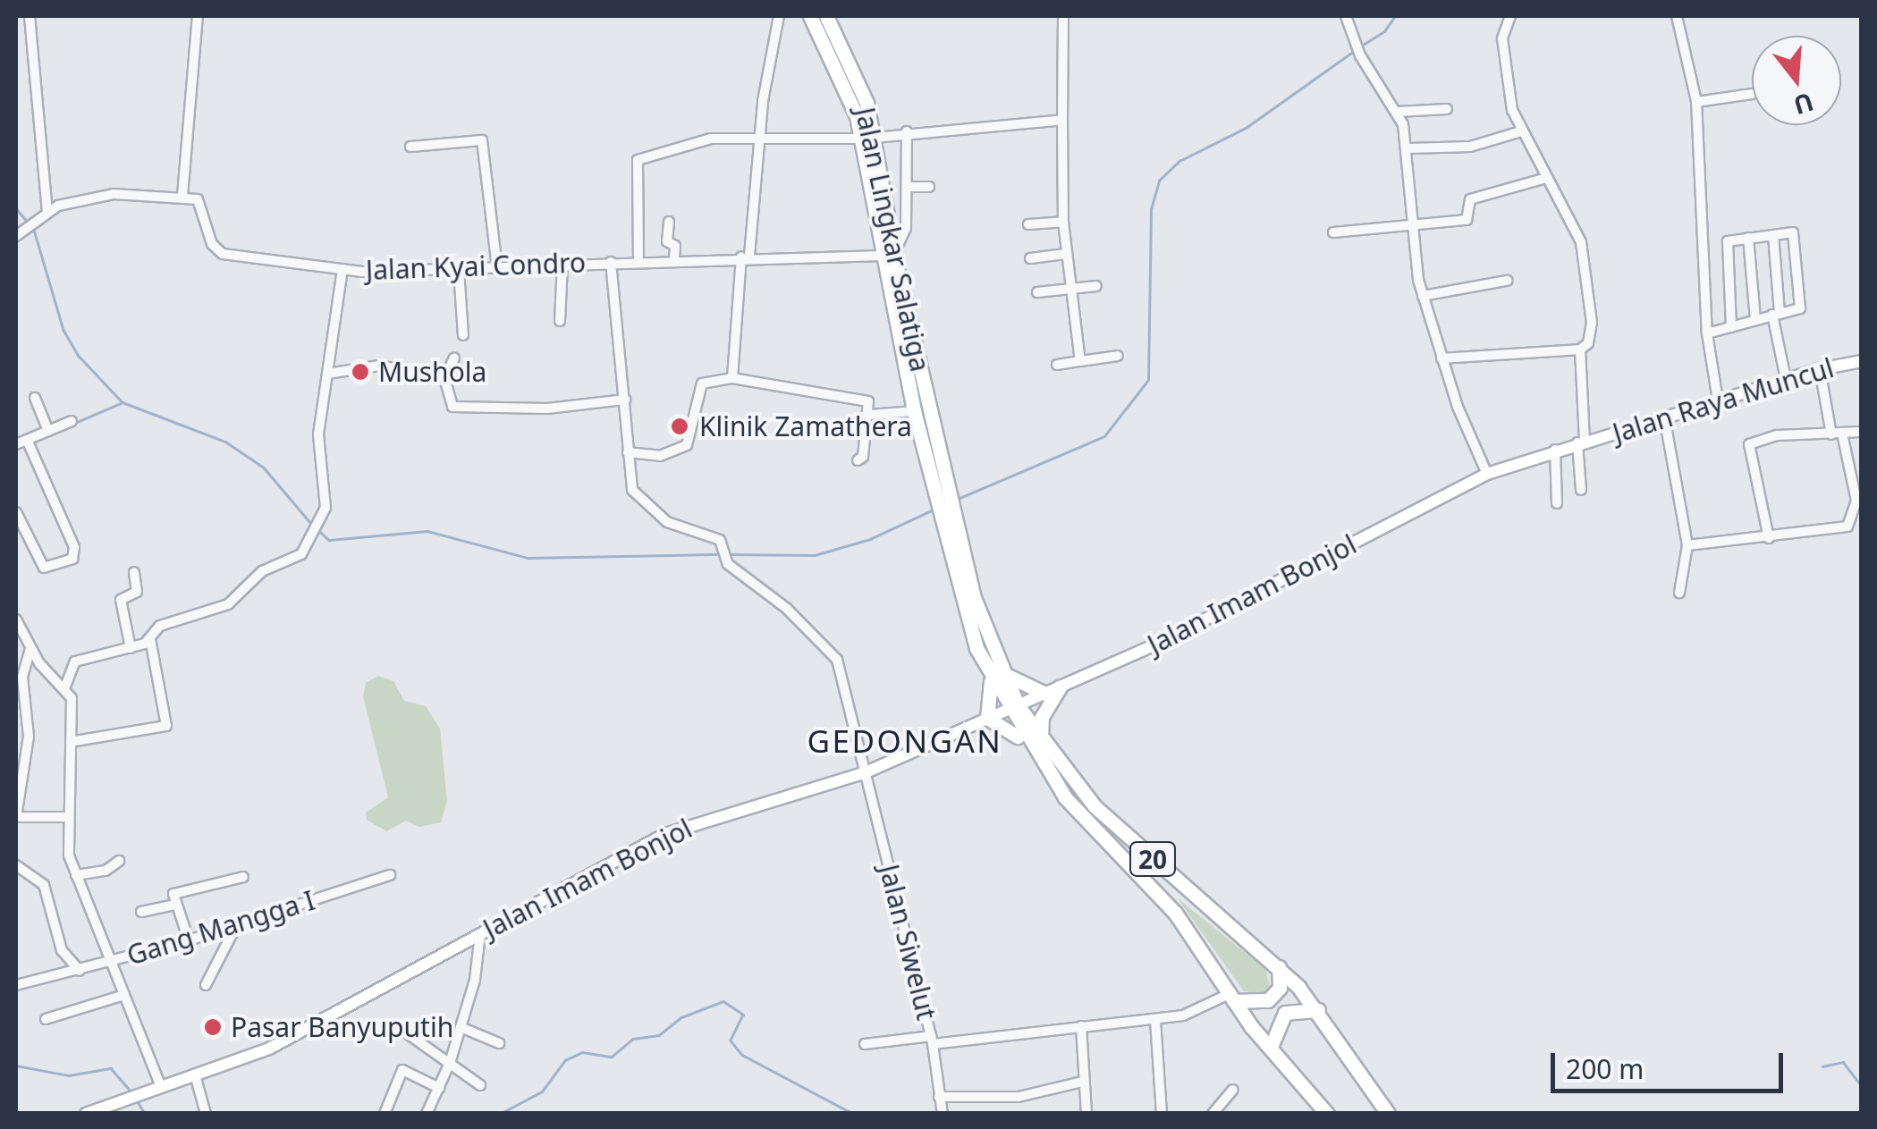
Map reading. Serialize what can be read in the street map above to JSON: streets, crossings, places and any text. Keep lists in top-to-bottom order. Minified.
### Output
{"streets":{"highway":["Jalan Lingkar Salatiga","20"],"main road":["Jalan Raya Muncul","Jalan Imam Bonjol"],"street":["Jalan Kyai Condro","Gang Mangga I","Jalan Siwelut"]},"crossings":[["Jalan Lingkar Salatiga","Jalan Kyai Condro"],["Jalan Lingkar Salatiga","Jalan Imam Bonjol"],["Jalan Kyai Condro","Jalan Imam Bonjol"],["Jalan Kyai Condro","Jalan Siwelut"],["Jalan Raya Muncul","Jalan Imam Bonjol"],["Jalan Imam Bonjol","Jalan Siwelut"]],"districts":["GEDONGAN"],"places":["Mushola","Klinik Zamathera","Pasar Banyuputih"],"scale_bar":"200 m","north":"bottom"}
